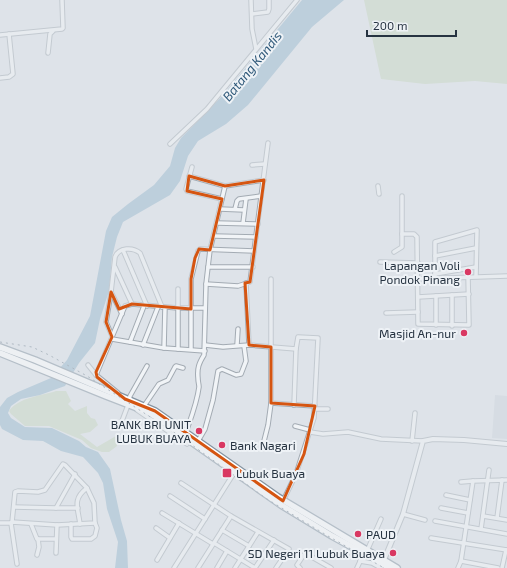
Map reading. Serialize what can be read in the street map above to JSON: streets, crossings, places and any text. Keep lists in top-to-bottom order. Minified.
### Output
{"water":["Batang Kandis"],"places":{"other":["Lapangan Voli Pondok Pinang","Masjid An-nur","BANK BRI UNIT LUBUK BUAYA","Bank Nagari","PAUD","SD Negeri 11 Lubuk Buaya"],"transit":["Lubuk Buaya"]},"scale_bar":"200 m"}
